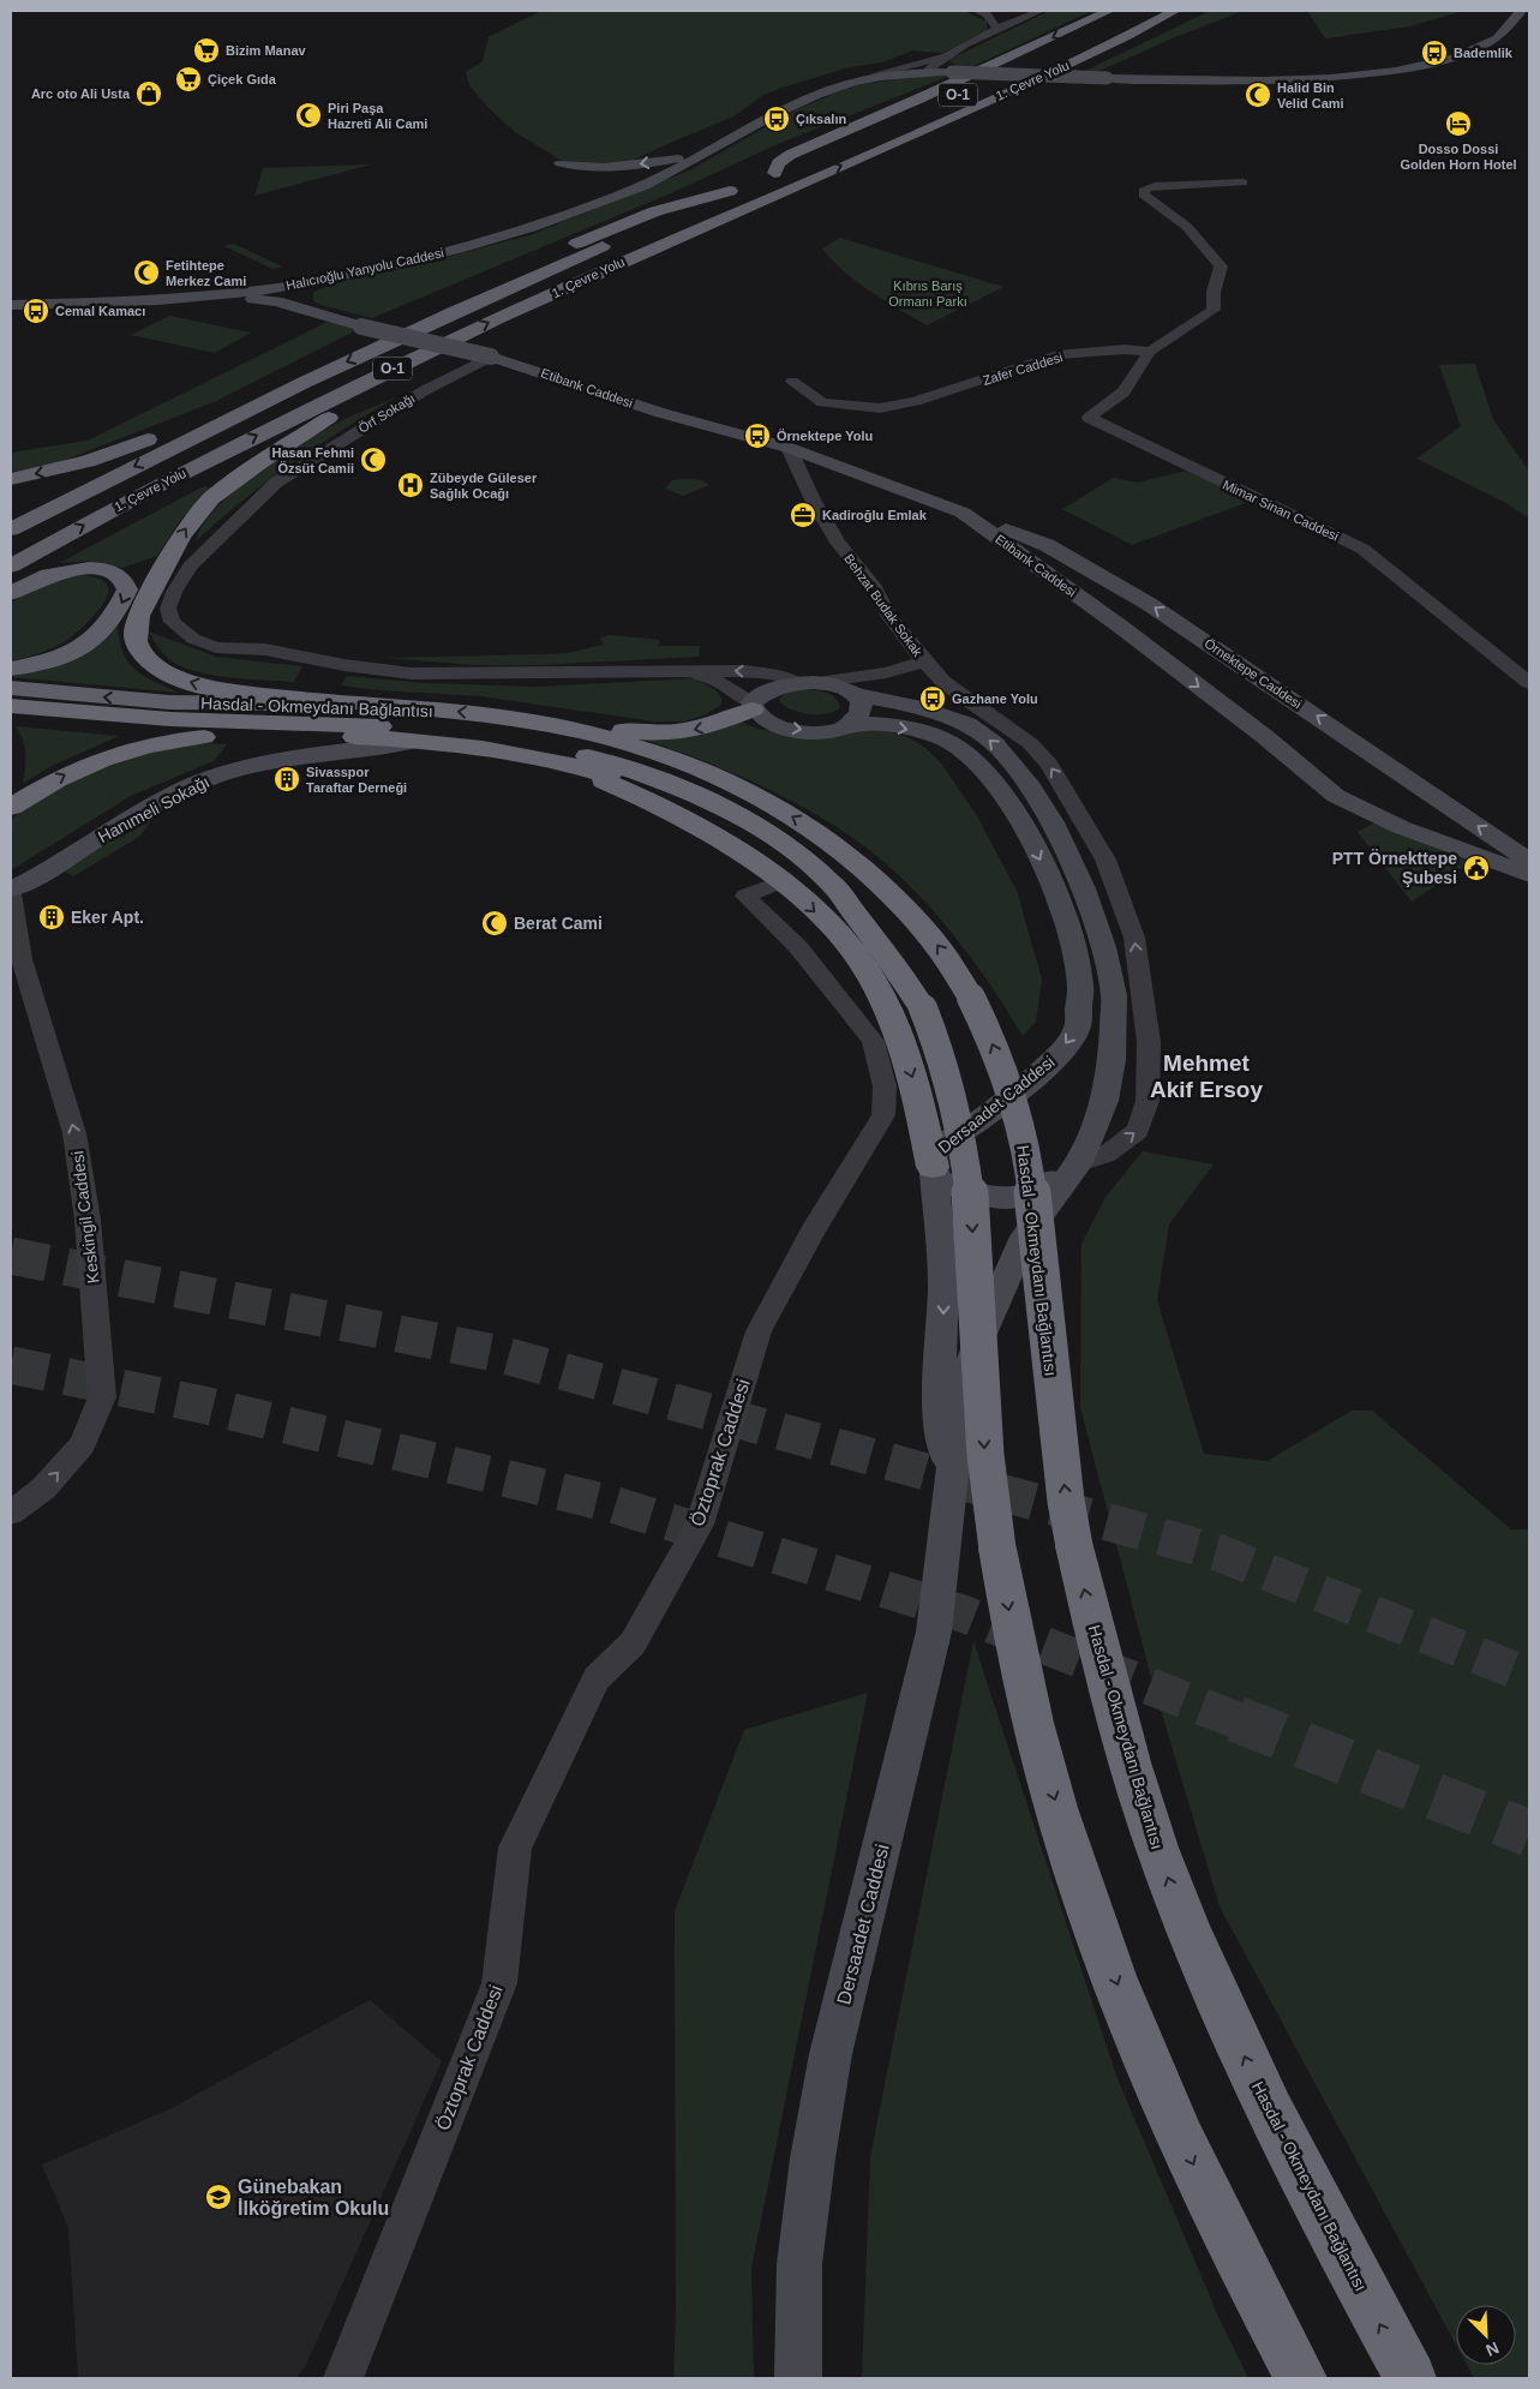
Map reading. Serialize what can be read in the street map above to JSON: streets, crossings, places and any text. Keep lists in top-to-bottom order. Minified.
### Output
{"streets":{"highway":["1. Çevre Yolu","O-1","Hasdal - Okmeydanı Bağlantısı"],"main road":["Halıcıoğlu Yanyolu Caddesi","Etibank Caddesi","Örnektepe Caddesi","Hanımeli Sokağı","Dersaadet Caddesi"],"street":["Zafer Caddesi","Örf Sokağı","Mimar Sinan Caddesi","Behzat Budak Sokak","Keskingil Caddesi","Öztoprak Caddesi"]},"crossings":[["Halıcıoğlu Yanyolu Caddesi","Etibank Caddesi"],["Zafer Caddesi","Mimar Sinan Caddesi"],["Etibank Caddesi","Örf Sokağı"],["Etibank Caddesi","Behzat Budak Sokak"],["Etibank Caddesi","Örnektepe Caddesi"],["Behzat Budak Sokak","Dersaadet Caddesi"]],"one_way":["Etibank Caddesi","Behzat Budak Sokak","Örnektepe Caddesi","Keskingil Caddesi"],"districts":["Mehmet Akif Ersoy"],"parks":["Kıbrıs Barış Ormanı Parkı"],"places":{"supermarket":["Bizim Manav","Çiçek Gıda"],"bus stop":["Bademlik","Çıksalın","Cemal Kamacı","Örnektepe Yolu","Gazhane Yolu"],"shop":["Arc oto Ali Usta"],"mosque":["Halid Bin Velid Cami","Piri Paşa Hazreti Ali Cami","Fetihtepe Merkez Cami","Hasan Fehmi Özsüt Camii","Berat Cami"],"hotel":["Dosso Dossi Golden Horn Hotel"],"hospital":["Zübeyde Güleser Sağlık Ocağı"],"office":["Kadiroğlu Emlak"],"building":["Sivasspor Taraftar Derneği","Eker Apt."],"public building":["PTT Örnekttepe Şubesi"],"school or university":["Günebakan İlköğretim Okulu"]},"north":"bottom right"}
